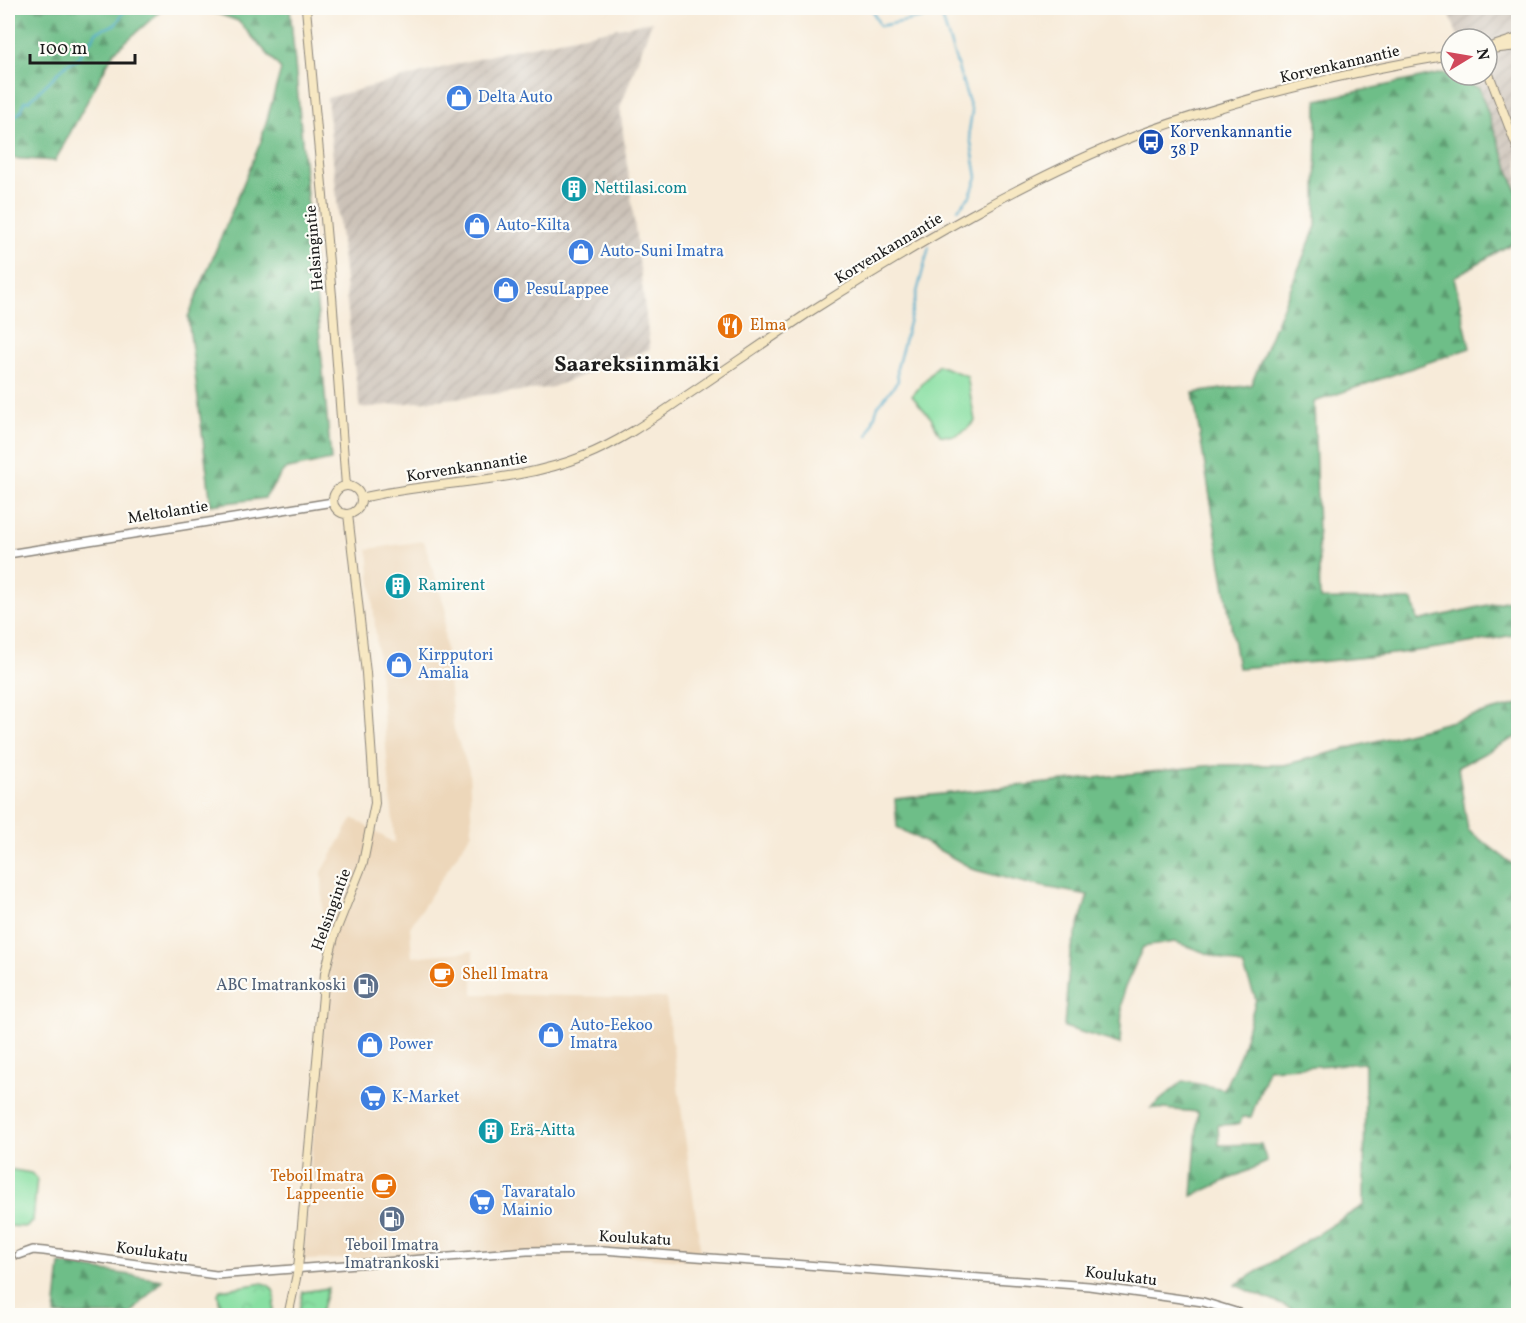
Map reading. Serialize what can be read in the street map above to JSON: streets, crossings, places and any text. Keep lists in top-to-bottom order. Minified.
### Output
{"streets":{"main road":["Korvenkannantie","Helsingintie"],"street":["Meltolantie","Koulukatu"]},"crossings":[["Korvenkannantie","Helsingintie"],["Korvenkannantie","Meltolantie"],["Helsingintie","Meltolantie"],["Helsingintie","Koulukatu"]],"districts":["Saareksiinmäki"],"places":{"shop":["Delta Auto","Auto-Kilta","Auto-Suni Imatra","PesuLappee","Kirpputori Amalia","Auto-Eekoo Imatra","Power"],"bus stop":["Korvenkannantie 38 P"],"building":["Nettilasi.com","Ramirent","Erä-Aitta"],"restaurant":["Elma"],"cafe":["Shell Imatra","Teboil Imatra Lappeentie"],"fuel station":["ABC Imatrankoski","Teboil Imatra Imatrankoski"],"supermarket":["K-Market","Tavaratalo Mainio"]},"scale_bar":"100 m","north":"right"}
